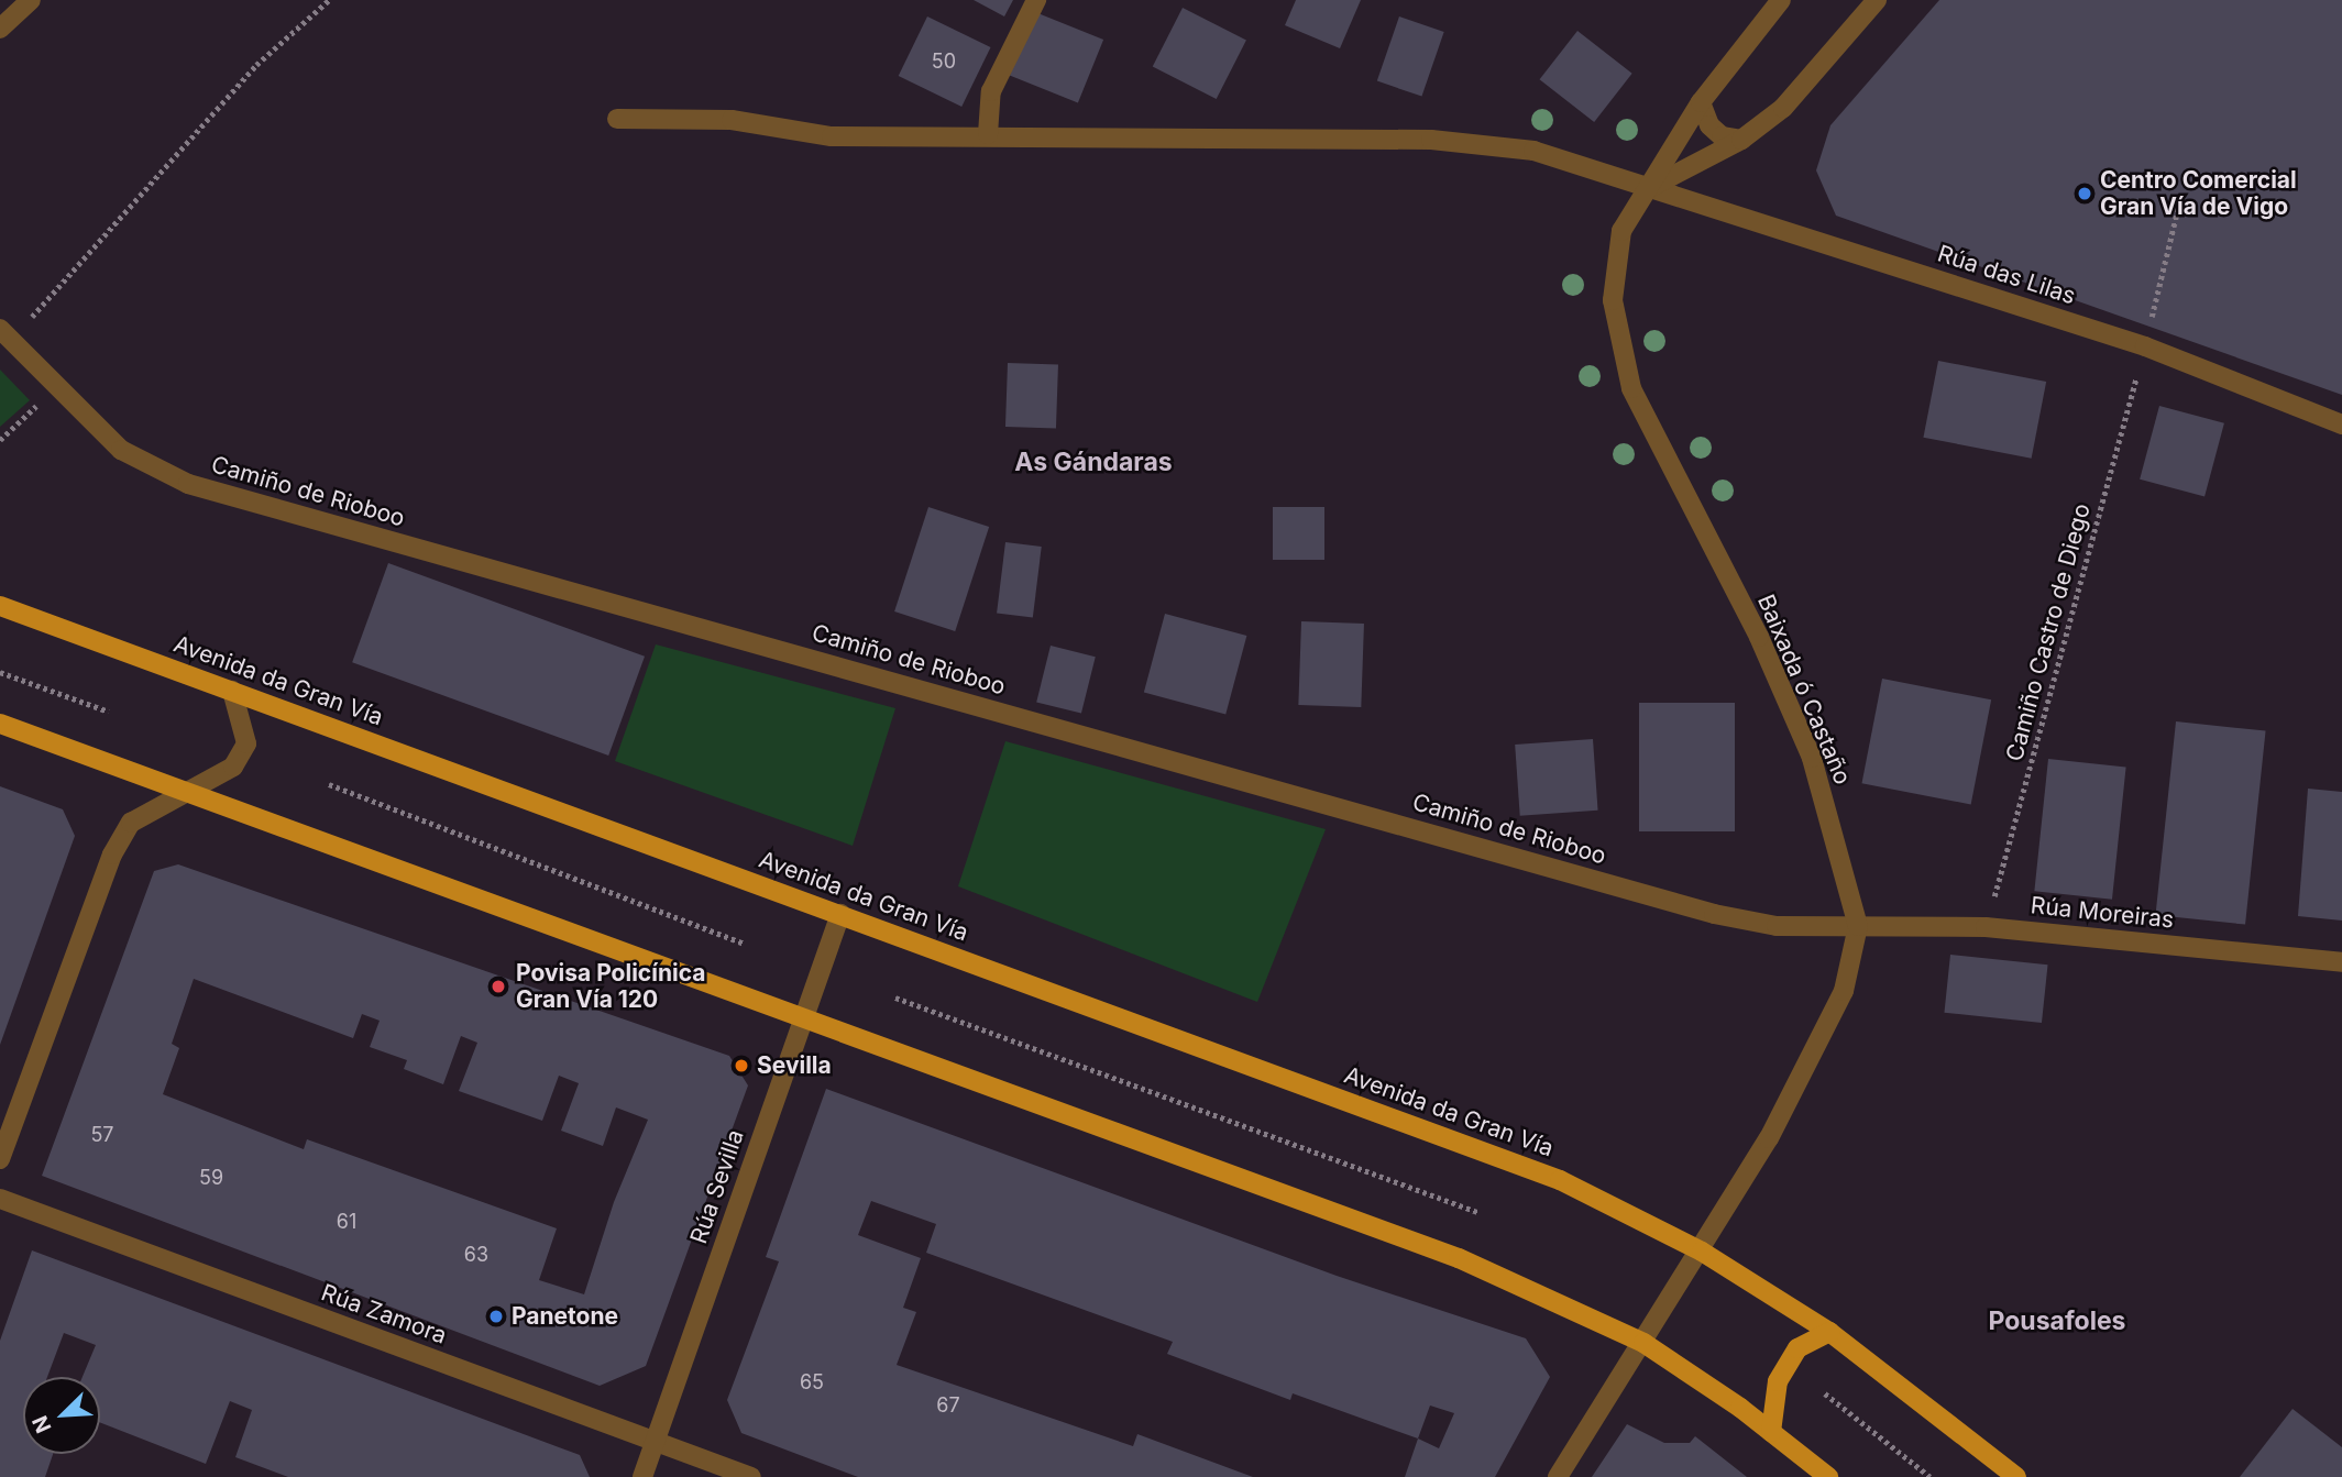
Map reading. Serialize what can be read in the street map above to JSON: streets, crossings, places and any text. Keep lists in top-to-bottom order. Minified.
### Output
{"streets":{"main road":["Avenida da Gran Vía"],"street":["Rúa das Lilas","Camiño de Rioboo","Baixada ó Castaño","Rúa Moreiras","Rúa Sevilla","Rúa Zamora"],"path":["Camiño Castro de Diego"]},"crossings":[["Rúa das Lilas","Camiño Castro de Diego"],["Rúa das Lilas","Baixada ó Castaño"],["Camiño de Rioboo","Baixada ó Castaño"],["Camiño de Rioboo","Rúa Moreiras"],["Camiño Castro de Diego","Rúa Moreiras"],["Avenida da Gran Vía","Baixada ó Castaño"],["Avenida da Gran Vía","Rúa Sevilla"],["Baixada ó Castaño","Rúa Moreiras"],["Rúa Sevilla","Rúa Zamora"]],"districts":["As Gándaras","Pousafoles"],"places":["Centro Comercial Gran Vía de Vigo","Povisa Policínica Gran Vía 120","Sevilla","Panetone"],"house_numbers":["50","57","59","61","63","65","67"],"north":"bottom left"}
